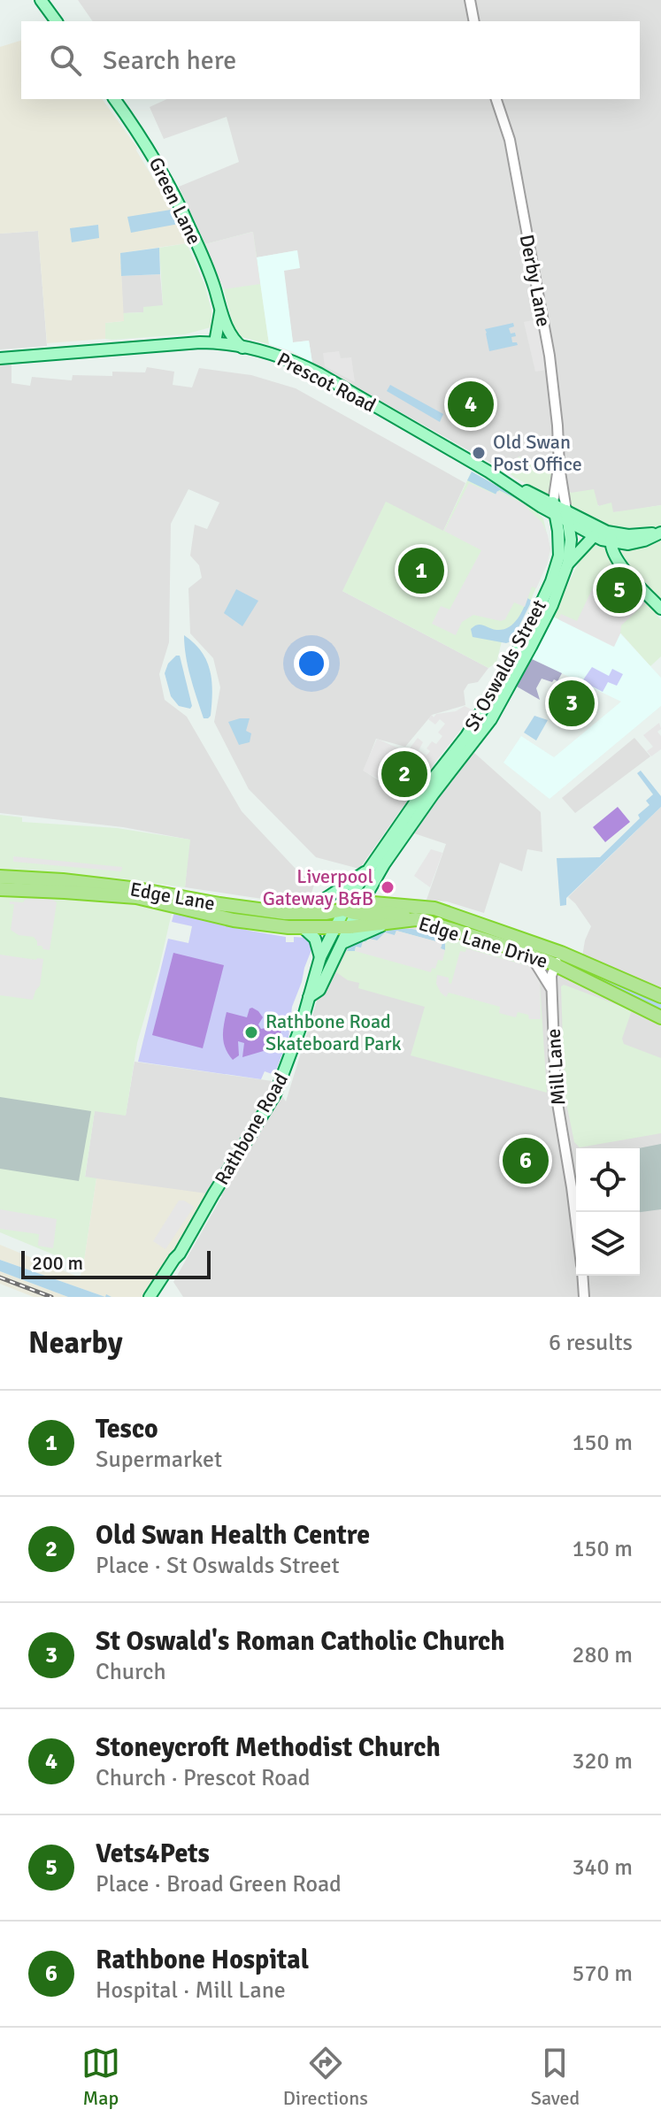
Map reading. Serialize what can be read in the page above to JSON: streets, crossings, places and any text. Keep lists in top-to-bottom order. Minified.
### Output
{"streets":{"highway":["Edge Lane","Edge Lane Drive"],"main road":["Green Lane","Prescot Road","St Oswalds Street","Rathbone Road"],"street":["Derby Lane","Mill Lane"]},"crossings":[["Green Lane","Prescot Road"],["Derby Lane","Prescot Road"],["Derby Lane","St Oswalds Street"],["Prescot Road","St Oswalds Street"],["St Oswalds Street","Edge Lane"],["St Oswalds Street","Edge Lane Drive"],["St Oswalds Street","Rathbone Road"],["Edge Lane","Edge Lane Drive"],["Edge Lane","Rathbone Road"],["Edge Lane Drive","Mill Lane"],["Edge Lane Drive","Rathbone Road"]],"places":["Old Swan Post Office","Liverpool Gateway B&B","Rathbone Road Skateboard Park"],"scale_bar":"200 m","page":{"search":"Search here","pins":["4","1","5","3","2","6"],"scale":"200 m","heading":["Nearby","6 results"],"list":[{"mark":"1","name":"Tesco","note":"Supermarket","value":"150 m"},{"mark":"2","name":"Old Swan Health Centre","note":"Place · St Oswalds Street","value":"150 m"},{"mark":"3","name":"St Oswald's Roman Catholic Church","note":"Church","value":"280 m"},{"mark":"4","name":"Stoneycroft Methodist Church","note":"Church · Prescot Road","value":"320 m"},{"mark":"5","name":"Vets4Pets","note":"Place · Broad Green Road","value":"340 m"},{"mark":"6","name":"Rathbone Hospital","note":"Hospital · Mill Lane","value":"570 m"}],"nav":["Map","Directions","Saved"]}}
